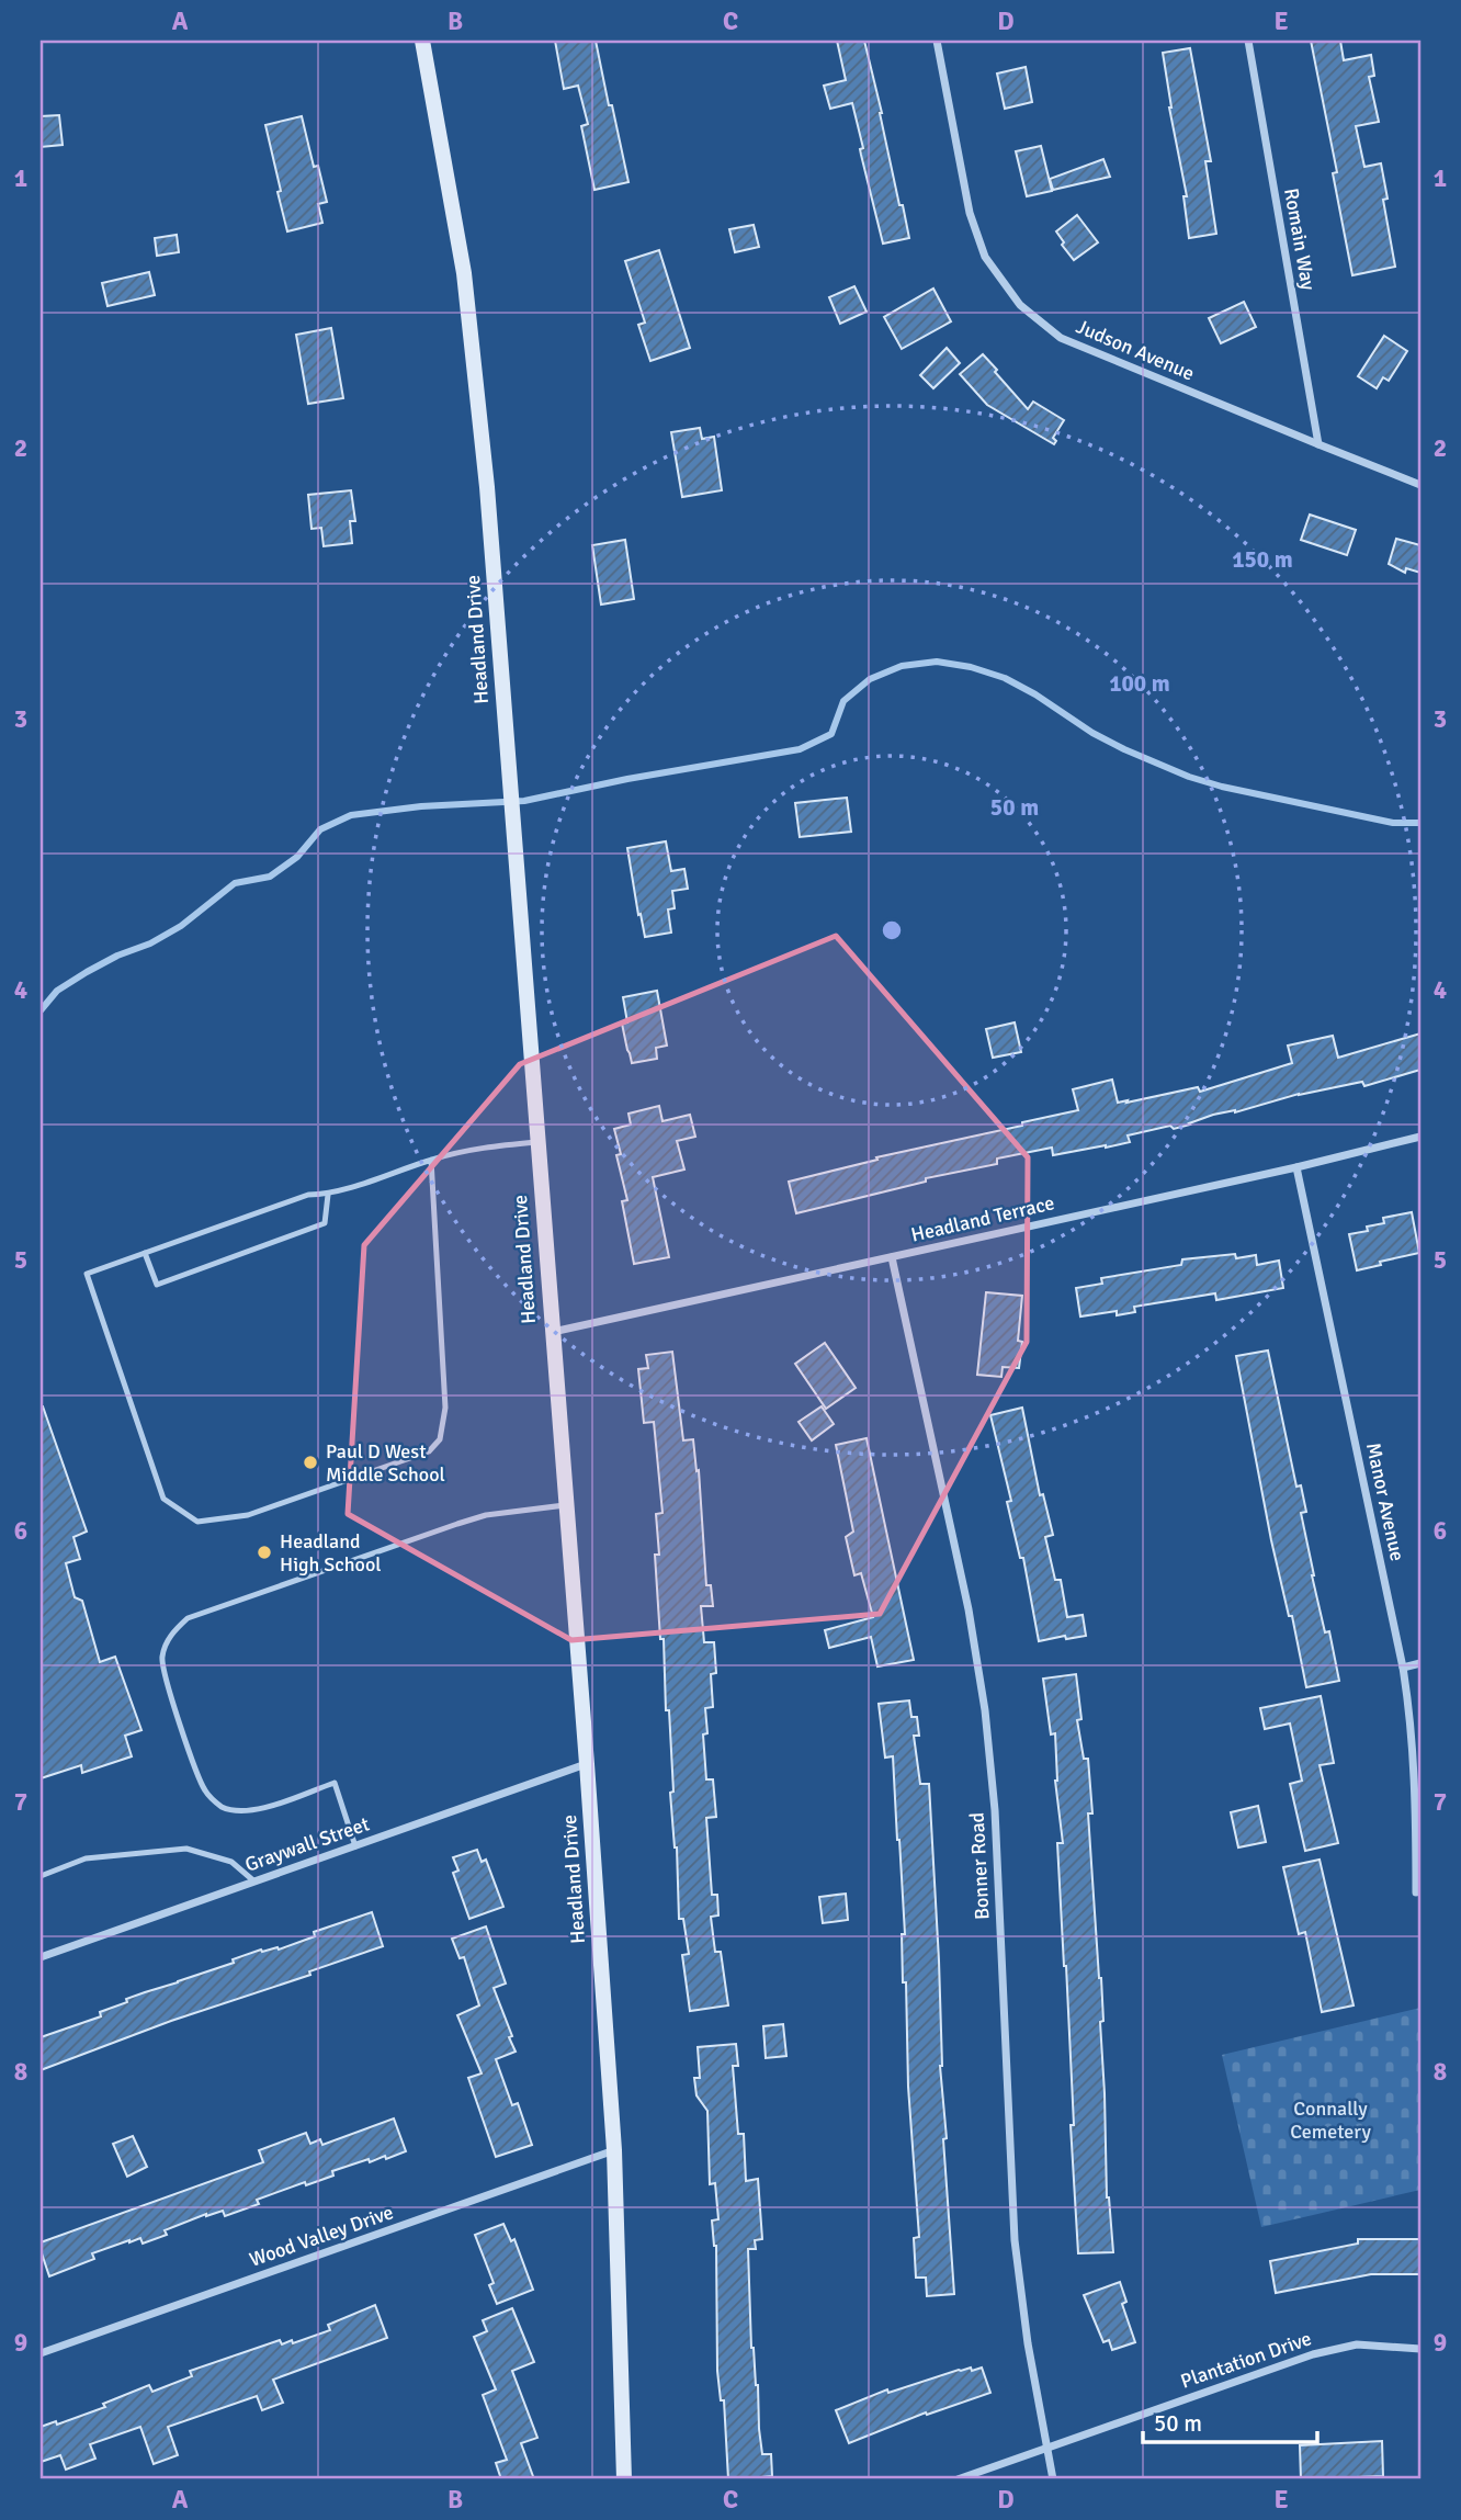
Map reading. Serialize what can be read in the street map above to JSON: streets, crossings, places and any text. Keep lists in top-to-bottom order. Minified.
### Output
{"streets":{"main road":["Headland Drive"],"street":["Romain Way","Judson Avenue","Headland Terrace","Manor Avenue","Graywall Street","Bonner Road","Wood Valley Drive","Plantation Drive"]},"crossings":[["Romain Way","Judson Avenue"],["Headland Drive","Headland Terrace"],["Headland Drive","Graywall Street"],["Headland Drive","Wood Valley Drive"],["Headland Terrace","Manor Avenue"],["Headland Terrace","Bonner Road"],["Bonner Road","Plantation Drive"]],"parks":["Connally Cemetery"],"places":["Paul D West Middle School","Headland High School"],"scale_bar":"50 m","grid":{"columns":["A","B","C","D","E"],"rows":["1","2","3","4","5","6","7","8","9"]},"rings":["150 m","100 m","50 m"]}
